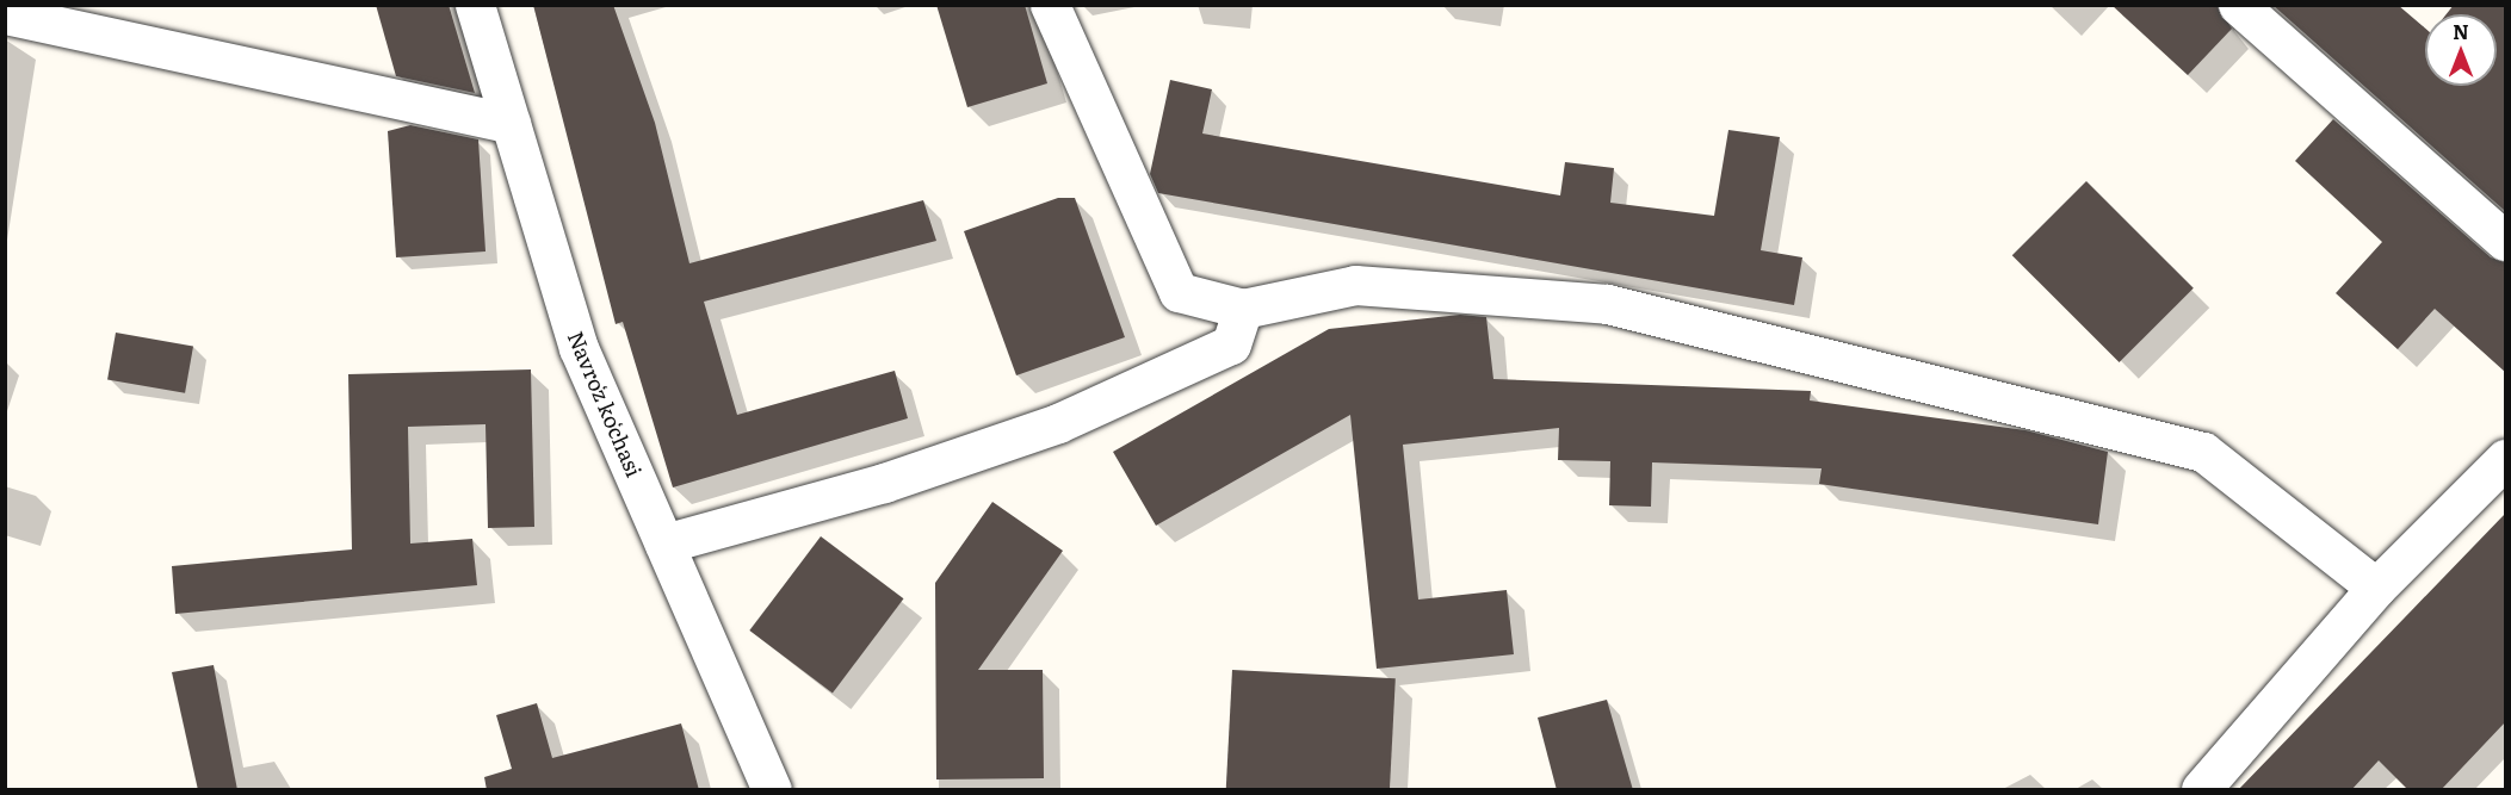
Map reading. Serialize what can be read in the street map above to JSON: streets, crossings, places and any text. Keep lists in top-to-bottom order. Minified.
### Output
{"streets":{"street":["Navroʻz koʻchasi"]},"north":"top"}
